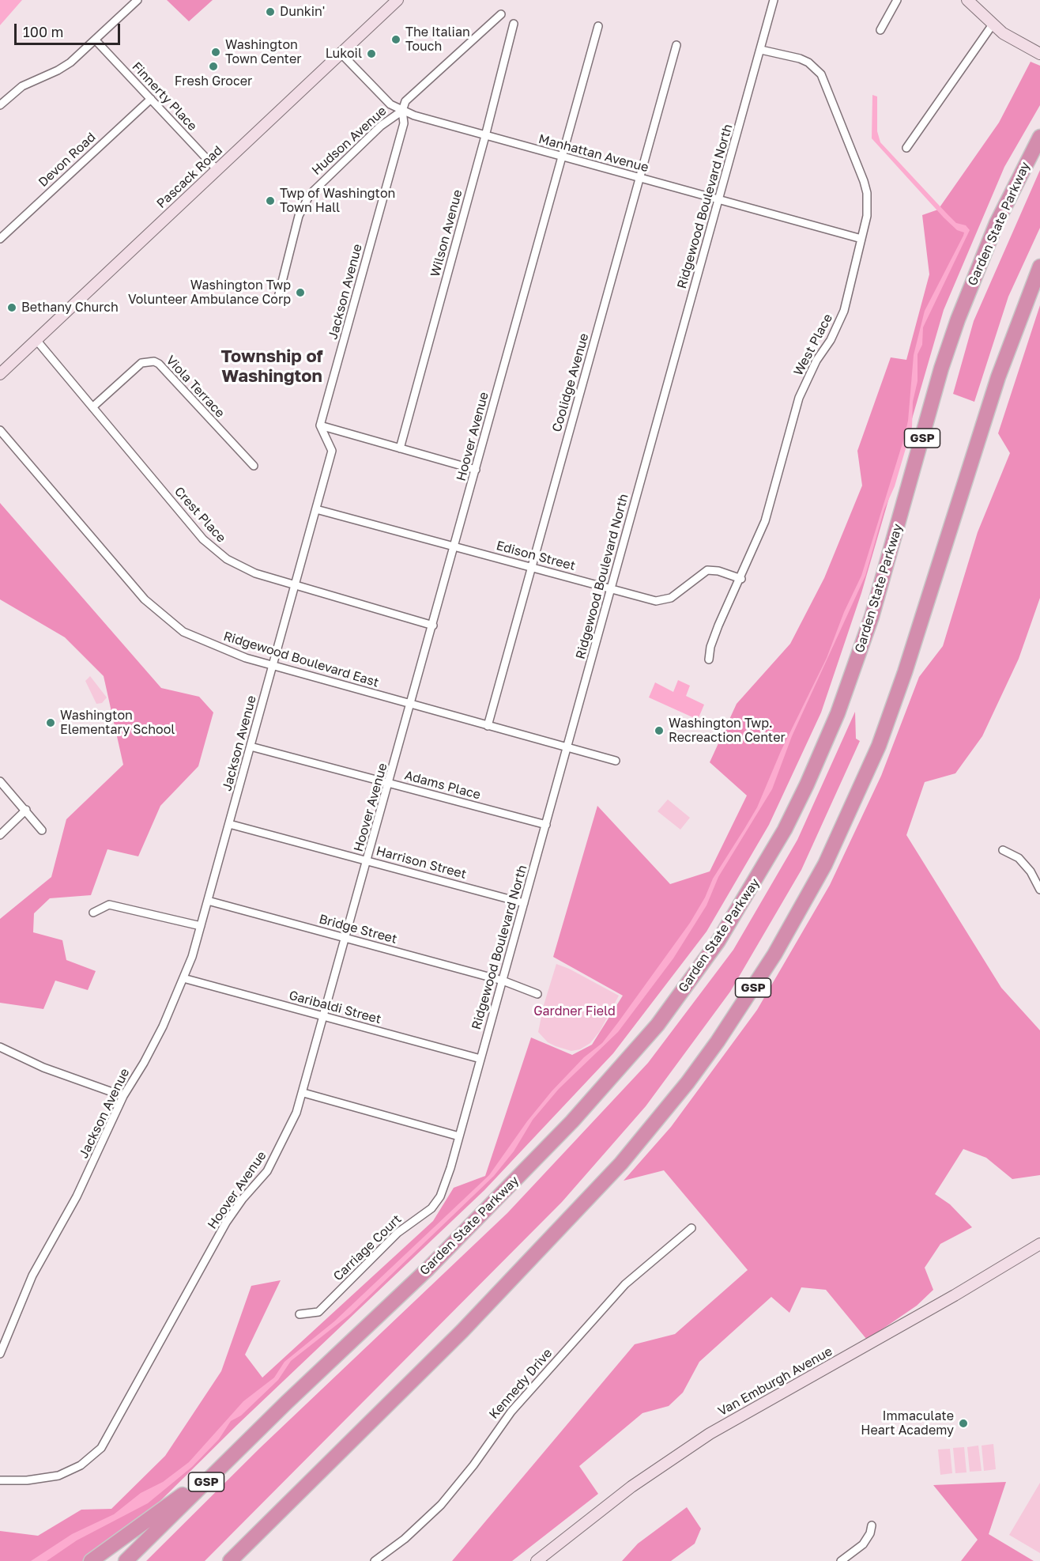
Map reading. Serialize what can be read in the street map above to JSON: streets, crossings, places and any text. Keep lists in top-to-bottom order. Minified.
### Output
{"streets":{"highway":["Garden State Parkway","GSP"],"street":["Finnerty Place","Hudson Avenue","Manhattan Avenue","Devon Road","Pascack Road","Ridgewood Boulevard North","Wilson Avenue","Jackson Avenue","West Place","Coolidge Avenue","Viola Terrace","Hoover Avenue","Crest Place","Edison Street","Ridgewood Boulevard East","Adams Place","Harrison Street","Bridge Street","Garibaldi Street","Carriage Court","Van Emburgh Avenue","Kennedy Drive"]},"crossings":[["Finnerty Place","Devon Road"],["Finnerty Place","Pascack Road"],["Hudson Avenue","Manhattan Avenue"],["Hudson Avenue","Jackson Avenue"],["Manhattan Avenue","Pascack Road"],["Manhattan Avenue","Ridgewood Boulevard North"],["Manhattan Avenue","Wilson Avenue"],["Manhattan Avenue","Jackson Avenue"],["Manhattan Avenue","West Place"],["Manhattan Avenue","Coolidge Avenue"],["Manhattan Avenue","Hoover Avenue"],["Pascack Road","Crest Place"],["Ridgewood Boulevard North","West Place"],["Ridgewood Boulevard North","Edison Street"],["Ridgewood Boulevard North","Ridgewood Boulevard East"],["Ridgewood Boulevard North","Adams Place"],["Ridgewood Boulevard North","Harrison Street"],["Ridgewood Boulevard North","Bridge Street"],["Ridgewood Boulevard North","Garibaldi Street"],["Ridgewood Boulevard North","Carriage Court"],["Jackson Avenue","Crest Place"],["Jackson Avenue","Edison Street"],["Jackson Avenue","Ridgewood Boulevard East"],["Jackson Avenue","Adams Place"],["Jackson Avenue","Harrison Street"],["Jackson Avenue","Bridge Street"],["Jackson Avenue","Garibaldi Street"],["West Place","Edison Street"],["Coolidge Avenue","Edison Street"],["Coolidge Avenue","Ridgewood Boulevard East"],["Viola Terrace","Crest Place"],["Hoover Avenue","Crest Place"],["Hoover Avenue","Edison Street"],["Hoover Avenue","Ridgewood Boulevard East"],["Hoover Avenue","Adams Place"],["Hoover Avenue","Harrison Street"],["Hoover Avenue","Bridge Street"],["Hoover Avenue","Garibaldi Street"]],"districts":["Township of Washington"],"parks":["Gardner Field"],"places":["Dunkin'","The Italian Touch","Washington Town Center","Lukoil","Fresh Grocer","Twp of Washington Town Hall","Washington Twp Volunteer Ambulance Corp","Bethany Church","Washington Elementary School","Washington Twp. Recreaction Center","Immaculate Heart Academy"],"scale_bar":"100 m"}
